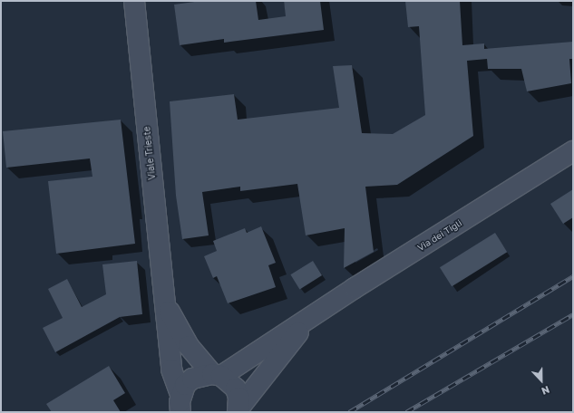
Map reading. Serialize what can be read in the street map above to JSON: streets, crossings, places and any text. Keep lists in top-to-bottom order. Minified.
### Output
{"streets":{"street":["Viale Trieste","Via dei Tigli"]},"crossings":[["Viale Trieste","Via dei Tigli"]],"north":"bottom"}
